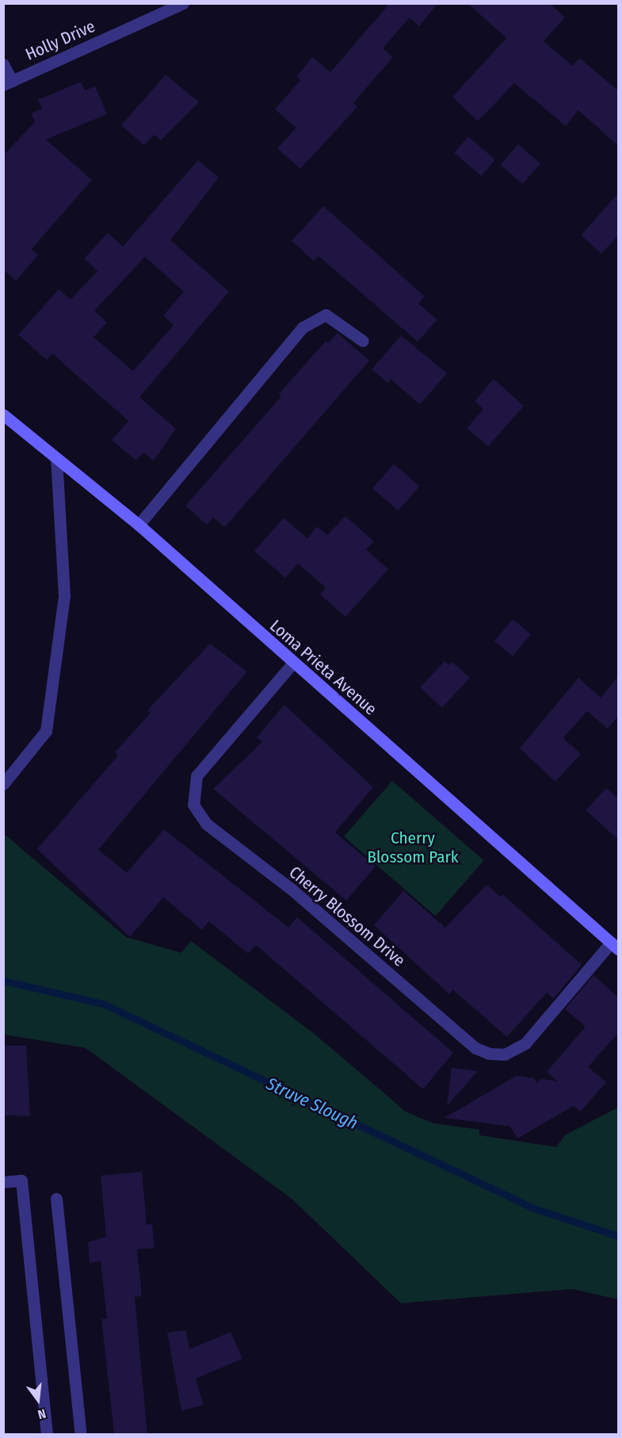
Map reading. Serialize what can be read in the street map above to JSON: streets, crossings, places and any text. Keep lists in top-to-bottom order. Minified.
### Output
{"streets":{"street":["Holly Drive","Loma Prieta Avenue","Cherry Blossom Drive"]},"crossings":[["Loma Prieta Avenue","Cherry Blossom Drive"]],"water":["Struve Slough"],"parks":["Cherry Blossom Park"],"north":"bottom"}
